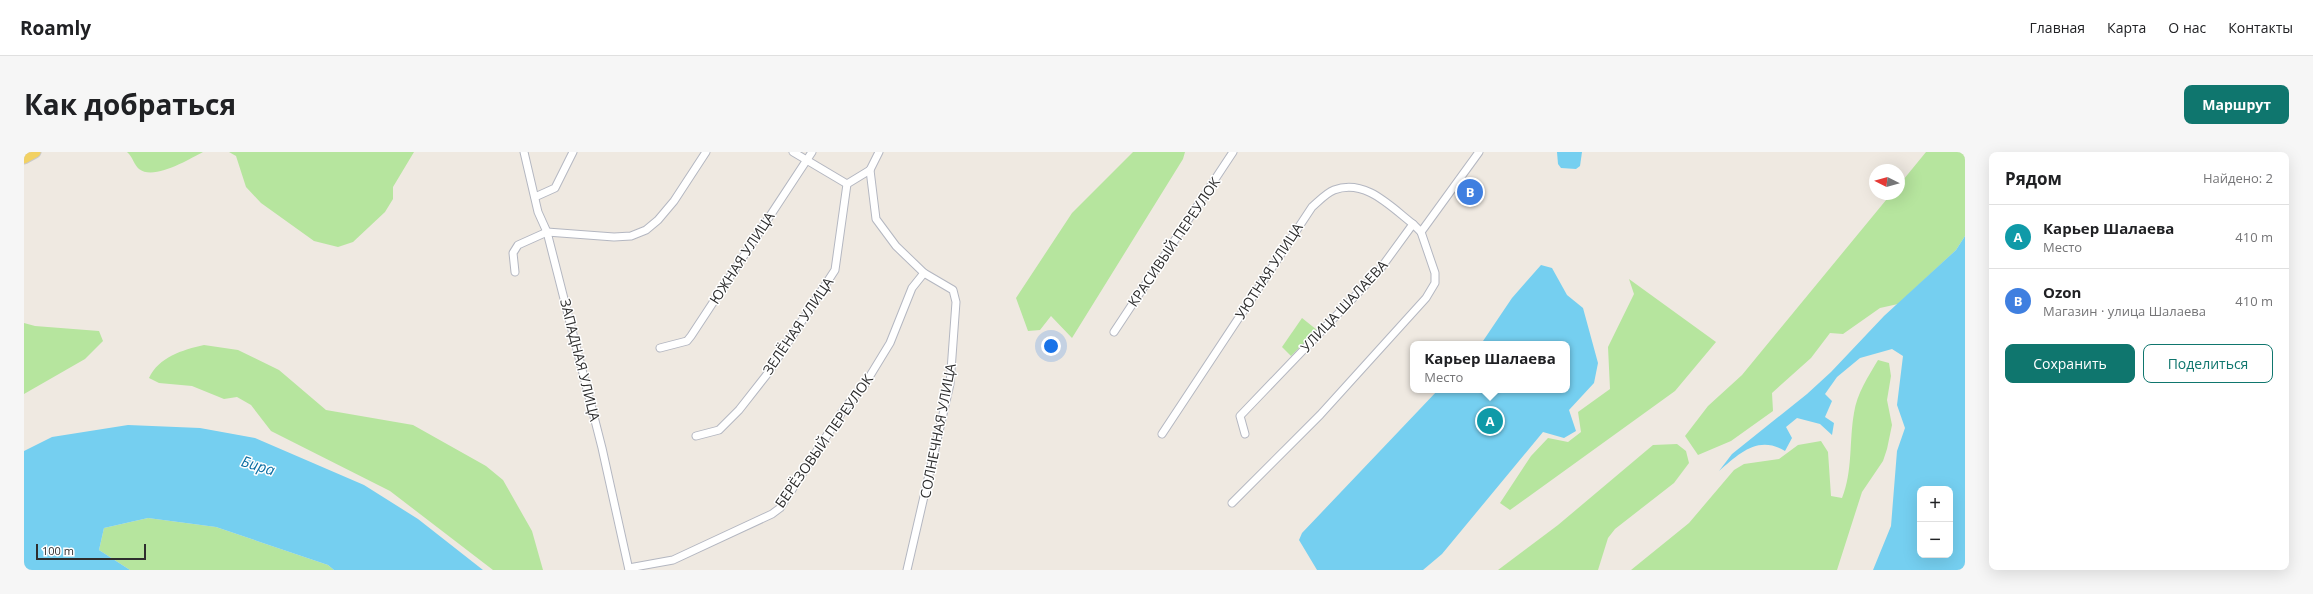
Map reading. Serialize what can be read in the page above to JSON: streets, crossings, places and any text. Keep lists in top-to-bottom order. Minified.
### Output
{"streets":{"street":["КРАСИВЫЙ ПЕРЕУЛОК","ЮЖНАЯ УЛИЦА","УЮТНАЯ УЛИЦА","УЛИЦА ШАЛАЕВА","ЗЕЛЁНАЯ УЛИЦА","ЗАПАДНАЯ УЛИЦА","СОЛНЕЧНАЯ УЛИЦА","БЕРЁЗОВЫЙ ПЕРЕУЛОК"]},"crossings":[["УЮТНАЯ УЛИЦА","УЛИЦА ШАЛАЕВА"],["ЗАПАДНАЯ УЛИЦА","БЕРЁЗОВЫЙ ПЕРЕУЛОК"],["СОЛНЕЧНАЯ УЛИЦА","БЕРЁЗОВЫЙ ПЕРЕУЛОК"]],"water":["Бира"],"scale_bar":"100 m","north":"left","page":{"header":"Roamly","nav":["Главная","Карта","О нас","Контакты"],"title":"Как добраться","buttons":["Маршрут",["Сохранить","Поделиться"]],"heading":["Рядом","Найдено: 2"],"pins":["B","A"],"list":[{"mark":"A","name":"Карьер Шалаева","note":"Место","value":"410 m"},{"mark":"B","name":"Ozon","note":"Магазин · улица Шалаева","value":"410 m"}],"popup":["Карьер Шалаева","Место"],"map_buttons":["+","−"],"scale":"100 m"}}
